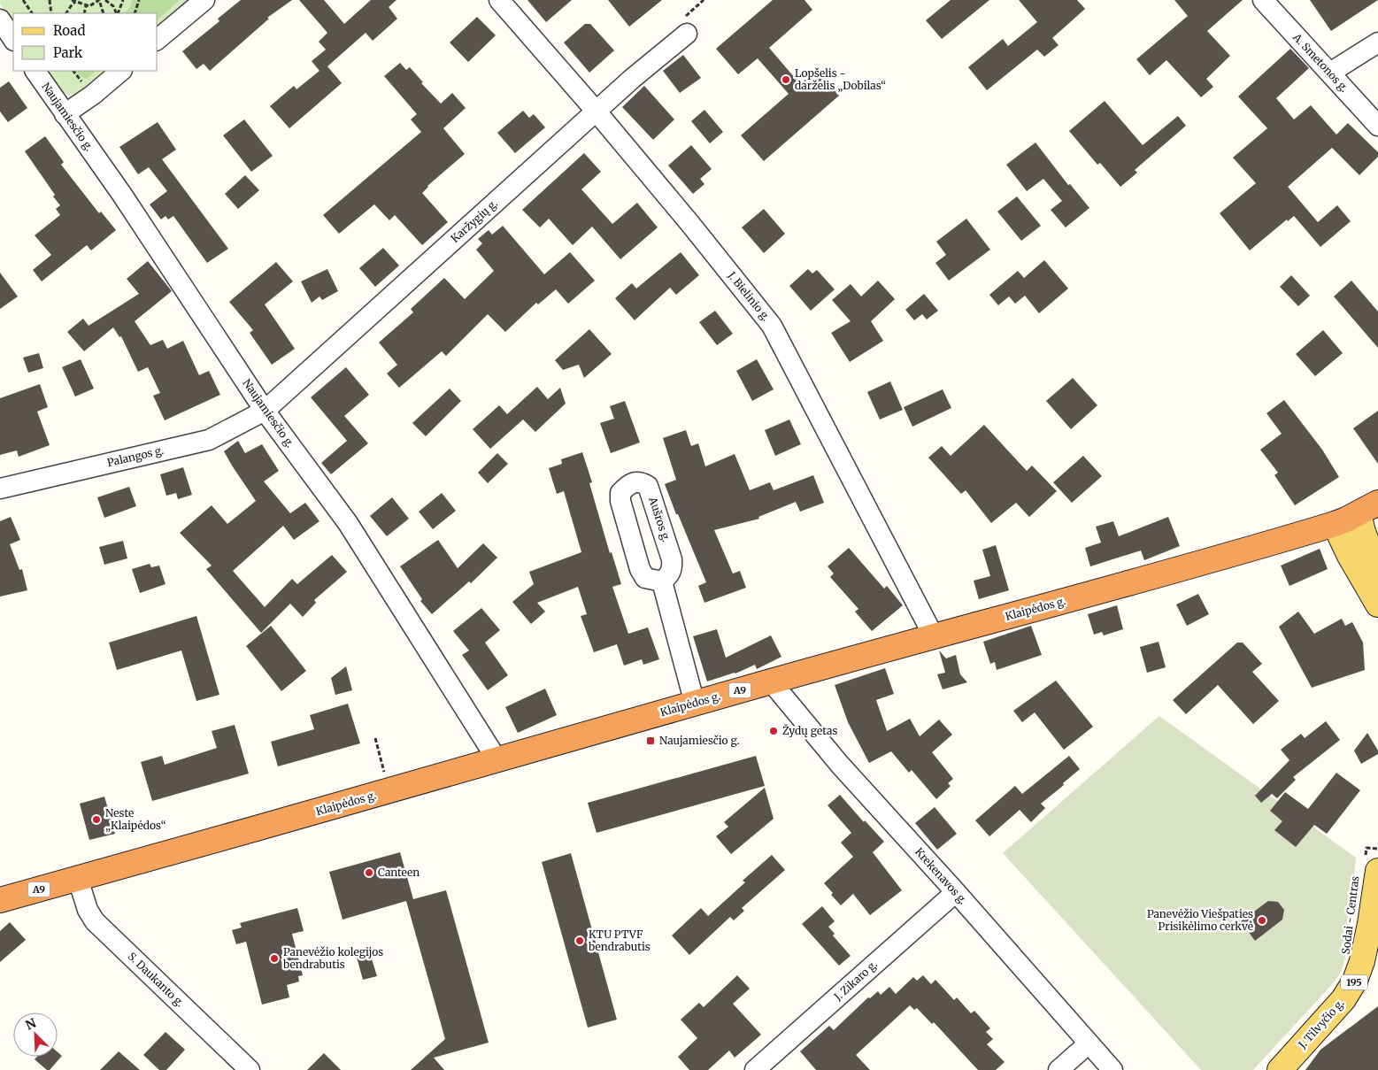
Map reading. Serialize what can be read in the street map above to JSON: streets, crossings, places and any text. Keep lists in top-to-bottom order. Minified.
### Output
{"streets":{"highway":["Klaipėdos g.","A9"],"main road":["195","J. Tilvyčio g."],"street":["A. Smetonos g.","Naujamiesčio g.","Karžygių g.","J. Bielinio g.","Palangos g.","Krekenavos g.","S. Daukanto g.","J. Zikaro g."]},"crossings":[["Naujamiesčio g.","Karžygių g."],["Naujamiesčio g.","Palangos g."],["Naujamiesčio g.","Klaipėdos g."],["Karžygių g.","J. Bielinio g."],["Karžygių g.","Palangos g."],["J. Bielinio g.","Klaipėdos g."],["Klaipėdos g.","Krekenavos g."],["Klaipėdos g.","S. Daukanto g."],["Krekenavos g.","J. Zikaro g."]],"places":{"other":["Lopšelis - darželis „Dobilas“","Žydų getas","Neste „Klaipėdos“","Canteen","Panevėžio Viešpaties Prisikėlimo cerkvė","KTU PTVF bendrabutis","Panevėžio kolegijos bendrabutis"],"transit":["Naujamiesčio g."]},"legend":["Road","Park"],"north":"top left"}
